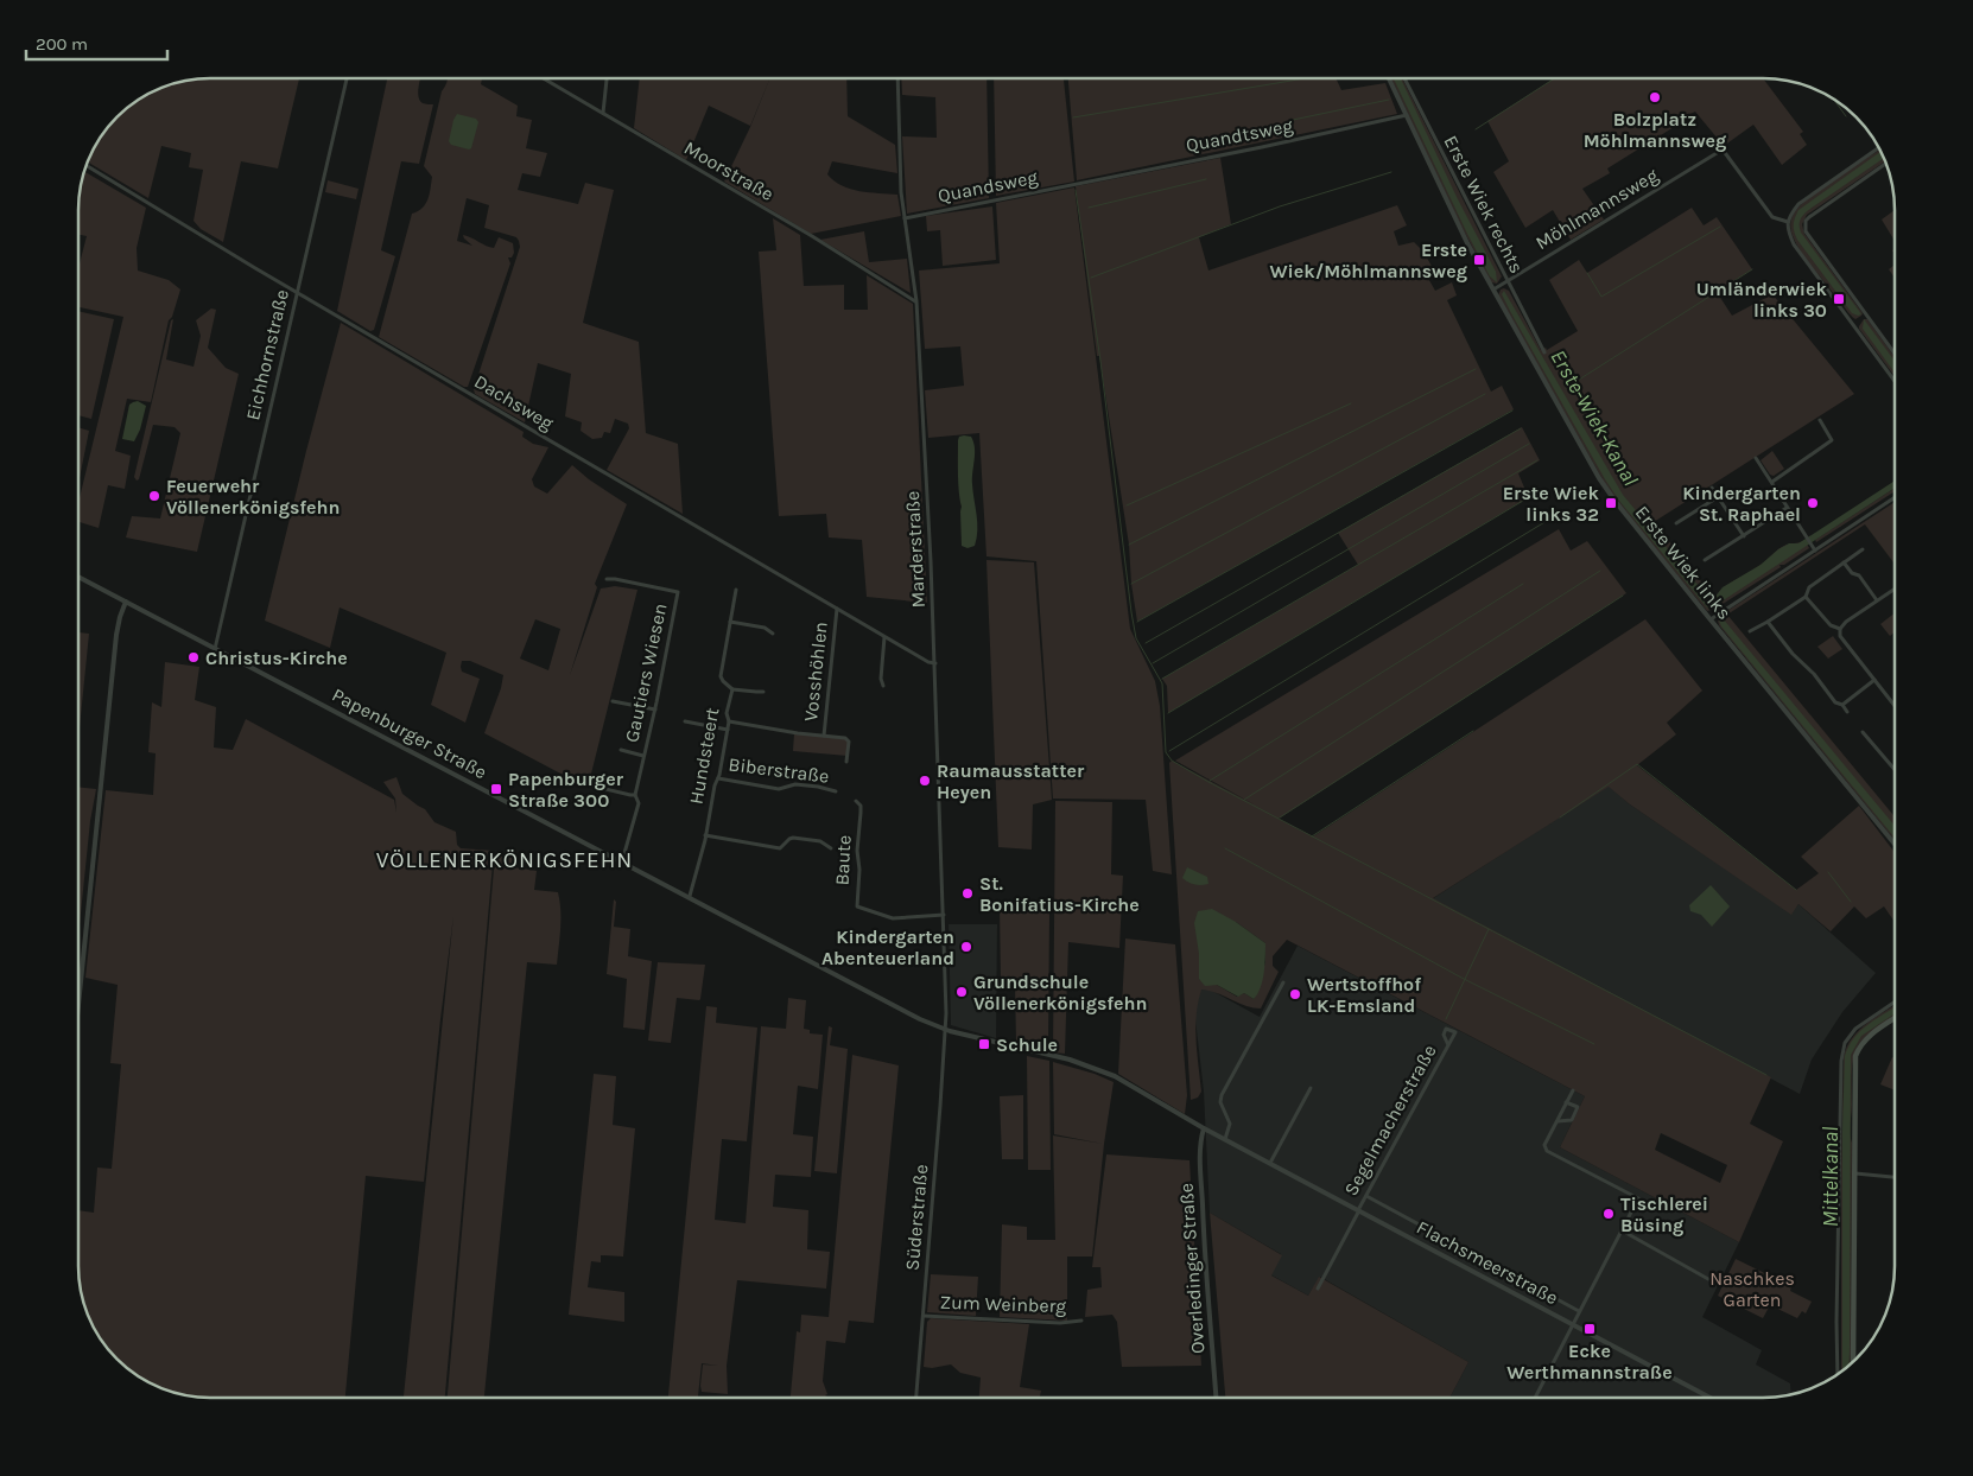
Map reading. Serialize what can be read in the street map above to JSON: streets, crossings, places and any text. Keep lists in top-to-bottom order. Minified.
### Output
{"streets":{"street":["Quandtsweg","Moorstraße","Quandsweg","Erste Wiek rechts","Möhlmannsweg","Eichhornstraße","Dachsweg","Marderstraße","Erste Wiek links","Vosshöhlen","Gautiers Wiesen","Papenburger Straße","Hundsteert","Biberstraße","Baute","Segelmacherstraße","Süderstraße","Flachsmeerstraße","Overledinger Straße","Zum Weinberg"]},"crossings":[["Quandtsweg","Quandsweg"],["Quandtsweg","Erste Wiek links"],["Moorstraße","Marderstraße"],["Quandsweg","Marderstraße"],["Erste Wiek rechts","Möhlmannsweg"],["Möhlmannsweg","Erste Wiek links"],["Eichhornstraße","Dachsweg"],["Eichhornstraße","Papenburger Straße"],["Dachsweg","Marderstraße"],["Dachsweg","Vosshöhlen"],["Marderstraße","Papenburger Straße"],["Marderstraße","Baute"],["Marderstraße","Süderstraße"],["Gautiers Wiesen","Papenburger Straße"],["Papenburger Straße","Hundsteert"],["Papenburger Straße","Süderstraße"],["Papenburger Straße","Flachsmeerstraße"],["Hundsteert","Biberstraße"],["Segelmacherstraße","Flachsmeerstraße"],["Süderstraße","Zum Weinberg"],["Flachsmeerstraße","Overledinger Straße"]],"districts":["VÖLLENERKÖNIGSFEHN"],"water":["Erste-Wiek-Kanal","Mittelkanal"],"parks":["Naschkes Garten"],"places":{"other":["Bolzplatz Möhlmannsweg","Feuerwehr Völlenerkönigsfehn","Kindergarten St. Raphael","Christus-Kirche","Raumausstatter Heyen","St. Bonifatius-Kirche","Kindergarten Abenteuerland","Grundschule Völlenerkönigsfehn","Wertstoffhof LK-Emsland","Tischlerei Büsing"],"transit":["Erste Wiek/Möhlmannsweg","Umländerwiek links 30","Erste Wiek links 32","Papenburger Straße 300","Schule","Ecke Werthmannstraße"]},"scale_bar":"200 m"}
